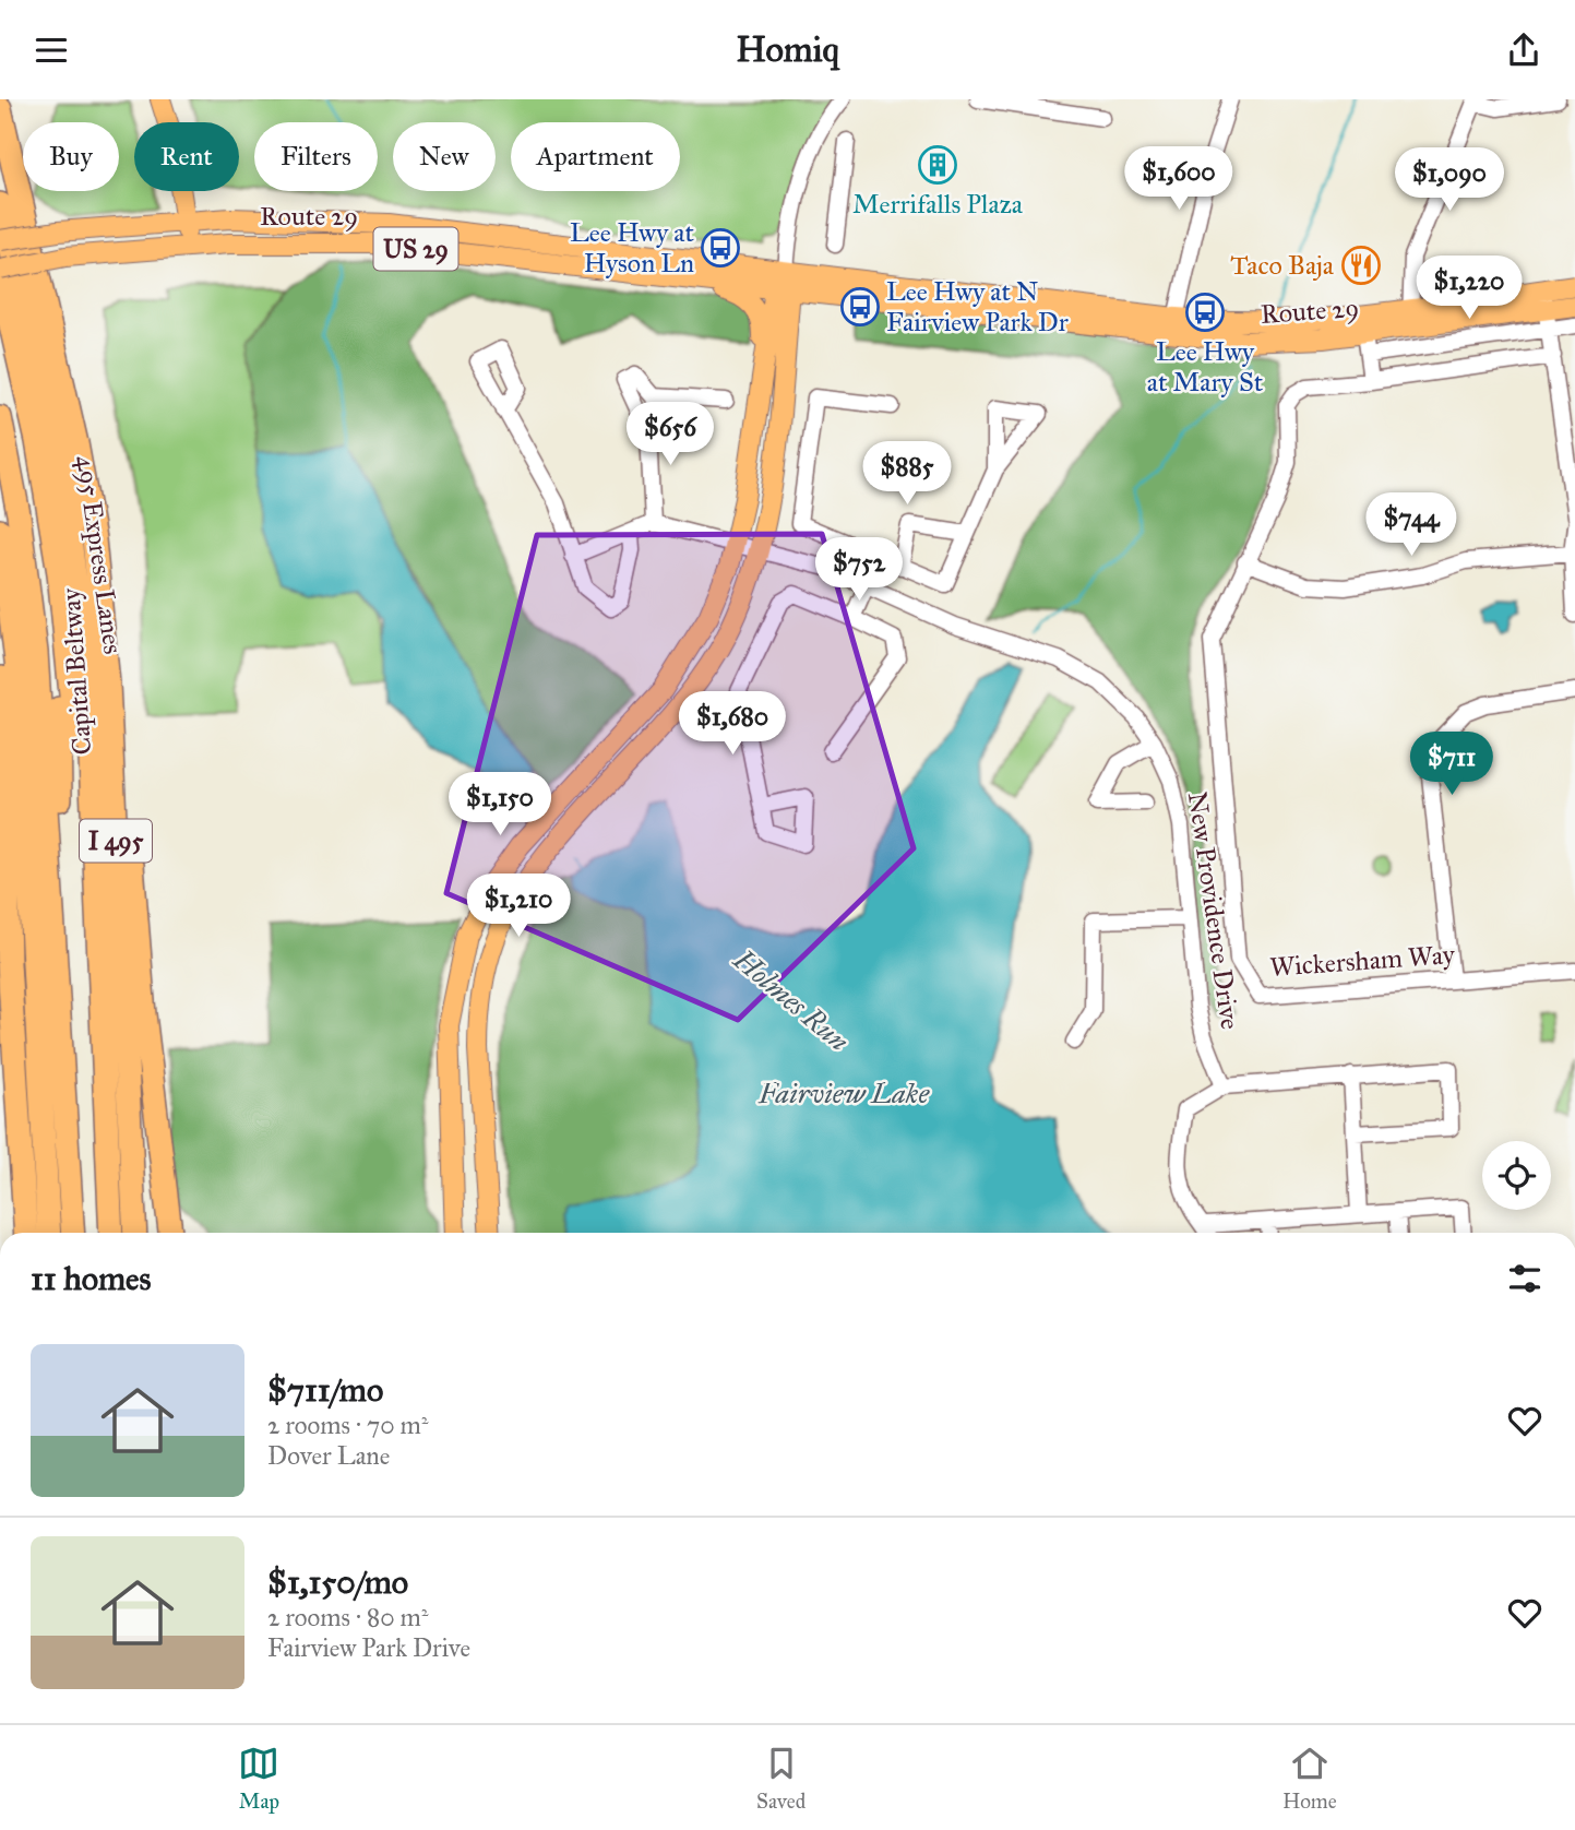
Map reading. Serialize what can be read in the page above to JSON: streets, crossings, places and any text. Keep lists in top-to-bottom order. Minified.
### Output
{"streets":{"highway":["495 Express Lanes","Capital Beltway","I 495"],"main road":["Route 29","US 29"],"street":["New Providence Drive","Wickersham Way"]},"water":["Holmes Run","Fairview Lake"],"places":{"building":["Merrifalls Plaza"],"bus stop":["Lee Hwy at Hyson Ln","Lee Hwy at N Fairview Park Dr","Lee Hwy at Mary St"],"restaurant":["Taco Baja"]},"page":{"header":"Homiq","chip":["Buy","Rent","Filters","New","Apartment"],"price":["$1,600","$1,090","$1,220","$656","$885","$744","$752","$1,680","$711","$1,150","$1,210"],"heading":"11 homes","list":[{"name":"$711/mo","note":"2 rooms · 70 m² · Dover Lane"},{"name":"$1,150/mo","note":"2 rooms · 80 m² · Fairview Park Drive"}],"tabs":["Map","Saved","Home"]}}
